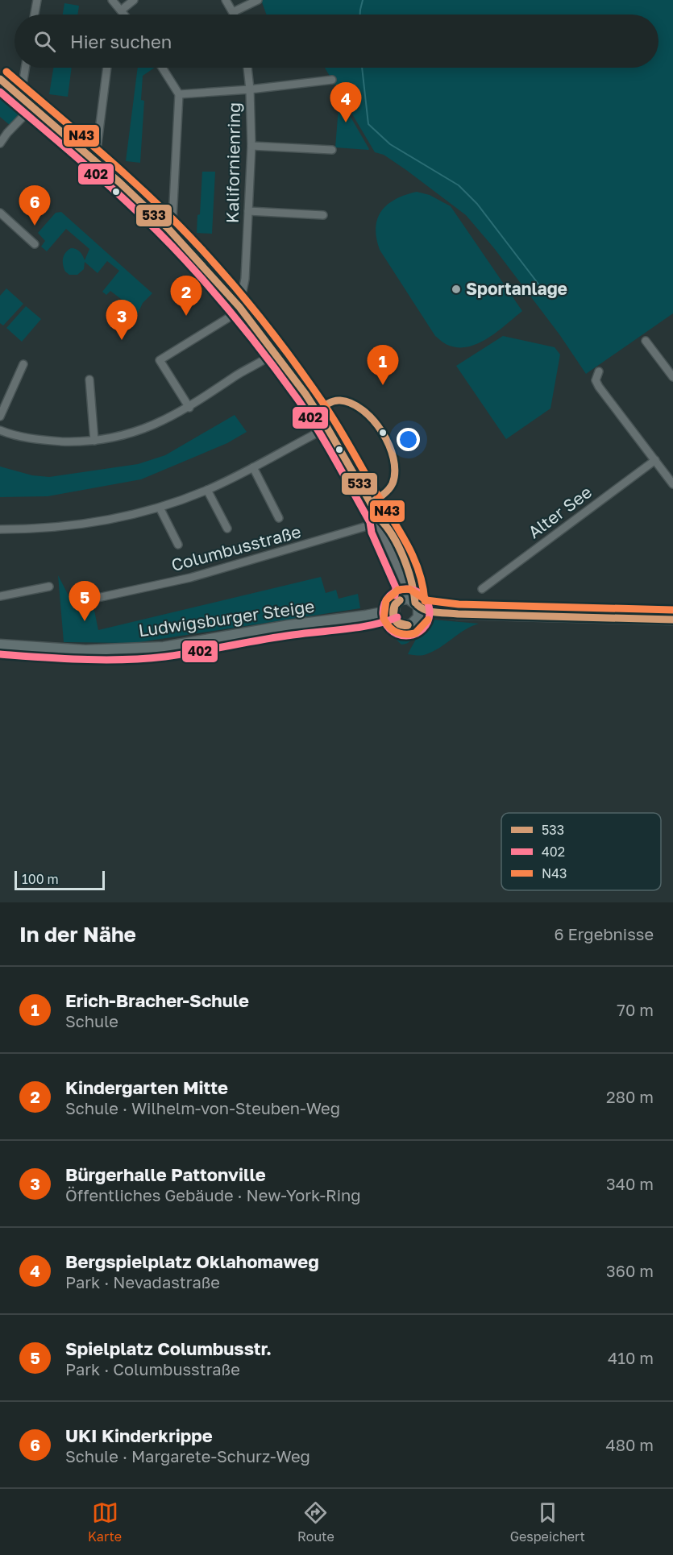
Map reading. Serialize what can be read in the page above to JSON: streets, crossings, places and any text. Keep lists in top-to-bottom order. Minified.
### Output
{"streets":{"main road":["Ludwigsburger Steige"],"street":["Kalifornienring","Alter See","Columbusstraße"]},"places":["Sportanlage"],"lines":["transit line N43","transit line 533","transit line 402"],"legend":["533","402","N43"],"scale_bar":"100 m","page":{"search":"Hier suchen","pins":["4","6","2","3","1","5"],"scale":"100 m","heading":["In der Nähe","6 Ergebnisse"],"list":[{"mark":"1","name":"Erich-Bracher-Schule","note":"Schule","value":"70 m"},{"mark":"2","name":"Kindergarten Mitte","note":"Schule · Wilhelm-von-Steuben-Weg","value":"280 m"},{"mark":"3","name":"Bürgerhalle Pattonville","note":"Öffentliches Gebäude · New-York-Ring","value":"340 m"},{"mark":"4","name":"Bergspielplatz Oklahomaweg","note":"Park · Nevadastraße","value":"360 m"},{"mark":"5","name":"Spielplatz Columbusstr.","note":"Park · Columbusstraße","value":"410 m"},{"mark":"6","name":"UKI Kinderkrippe","note":"Schule · Margarete-Schurz-Weg","value":"480 m"}],"nav":["Karte","Route","Gespeichert"]}}
